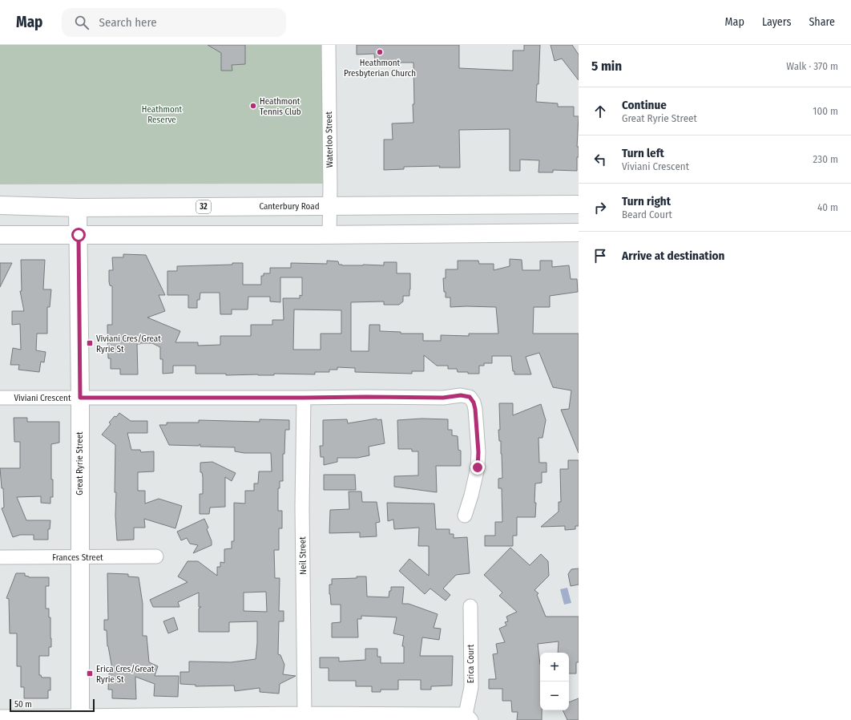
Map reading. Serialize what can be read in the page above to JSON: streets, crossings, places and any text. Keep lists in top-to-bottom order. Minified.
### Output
{"streets":{"main road":["Canterbury Road","32","Great Ryrie Street"],"street":["Waterloo Street","Viviani Crescent","Neil Street","Frances Street","Erica Court"]},"crossings":[["Waterloo Street","Canterbury Road"],["Canterbury Road","Great Ryrie Street"],["Viviani Crescent","Great Ryrie Street"],["Viviani Crescent","Neil Street"],["Great Ryrie Street","Frances Street"]],"parks":["Heathmont Reserve"],"places":{"other":["Heathmont Presbyterian Church","Heathmont Tennis Club"],"transit":["Viviani Cres/Great Ryrie St","Erica Cres/Great Ryrie St"]},"scale_bar":"50 m","page":{"header":"Map","search":"Search here","nav":["Map","Layers","Share"],"heading":["5 min","Walk · 370 m"],"list":[["Continue","Great Ryrie Street","100 m"],["Turn left","Viviani Crescent","230 m"],["Turn right","Beard Court","40 m"],"Arrive at destination"],"map_buttons":["+","−"],"scale":"50 m"}}
